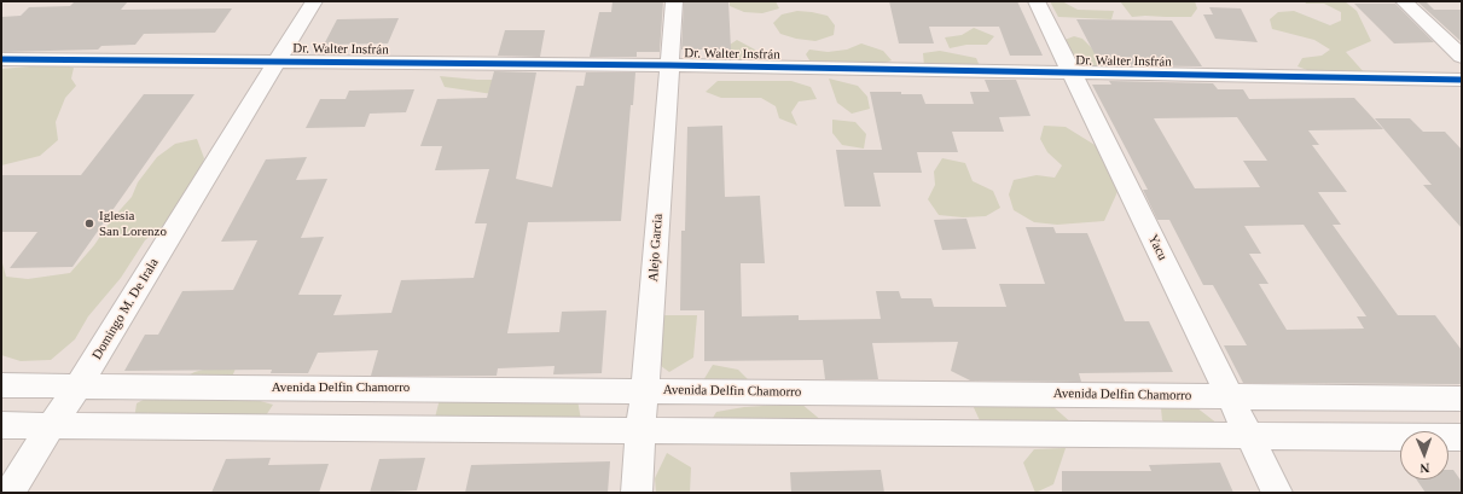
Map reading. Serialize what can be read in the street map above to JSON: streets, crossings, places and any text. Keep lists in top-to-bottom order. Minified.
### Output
{"streets":{"street":["Dr. Walter Insfrán","Alejo Garcia","Yacu","Domingo M. De Irala","Avenida Delfin Chamorro"]},"crossings":[["Dr. Walter Insfrán","Alejo Garcia"],["Dr. Walter Insfrán","Yacu"],["Dr. Walter Insfrán","Domingo M. De Irala"],["Alejo Garcia","Avenida Delfin Chamorro"],["Yacu","Avenida Delfin Chamorro"],["Domingo M. De Irala","Avenida Delfin Chamorro"]],"places":["Iglesia San Lorenzo"],"north":"bottom"}
